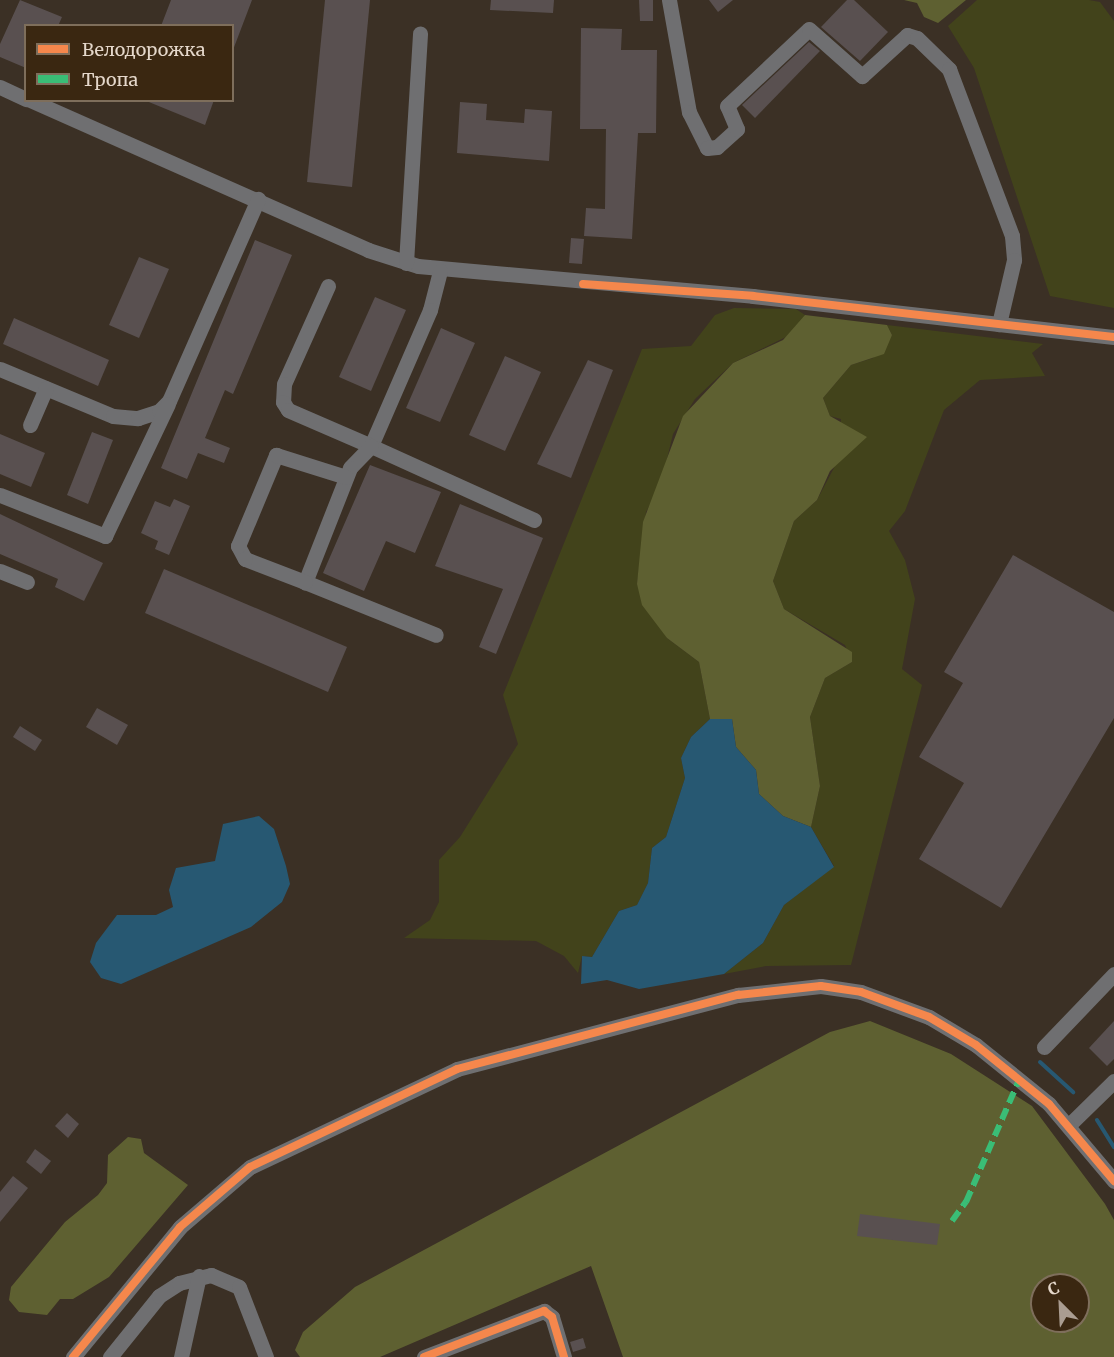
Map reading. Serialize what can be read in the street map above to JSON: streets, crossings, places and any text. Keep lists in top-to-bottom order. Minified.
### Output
{"legend":["Велодорожка","Тропа"],"north":"top left"}
